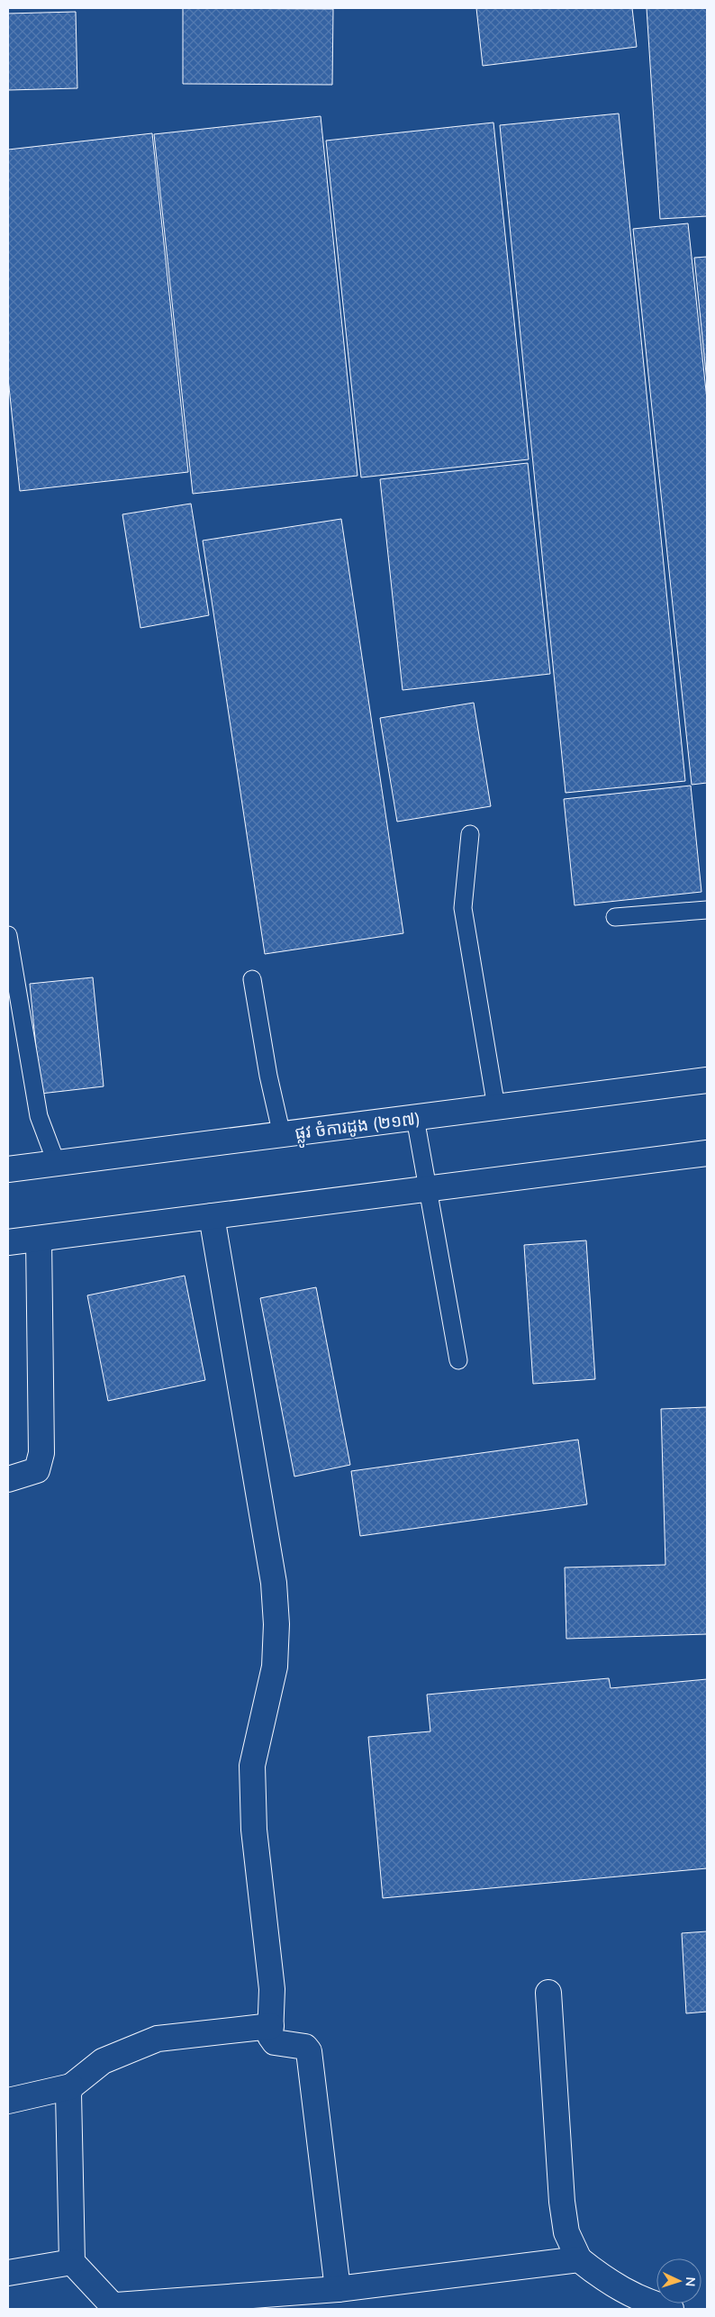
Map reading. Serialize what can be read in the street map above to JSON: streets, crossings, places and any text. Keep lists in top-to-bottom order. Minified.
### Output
{"streets":{"street":["ផ្លូវ ចំការដូង (២១៧)"]},"north":"right"}
